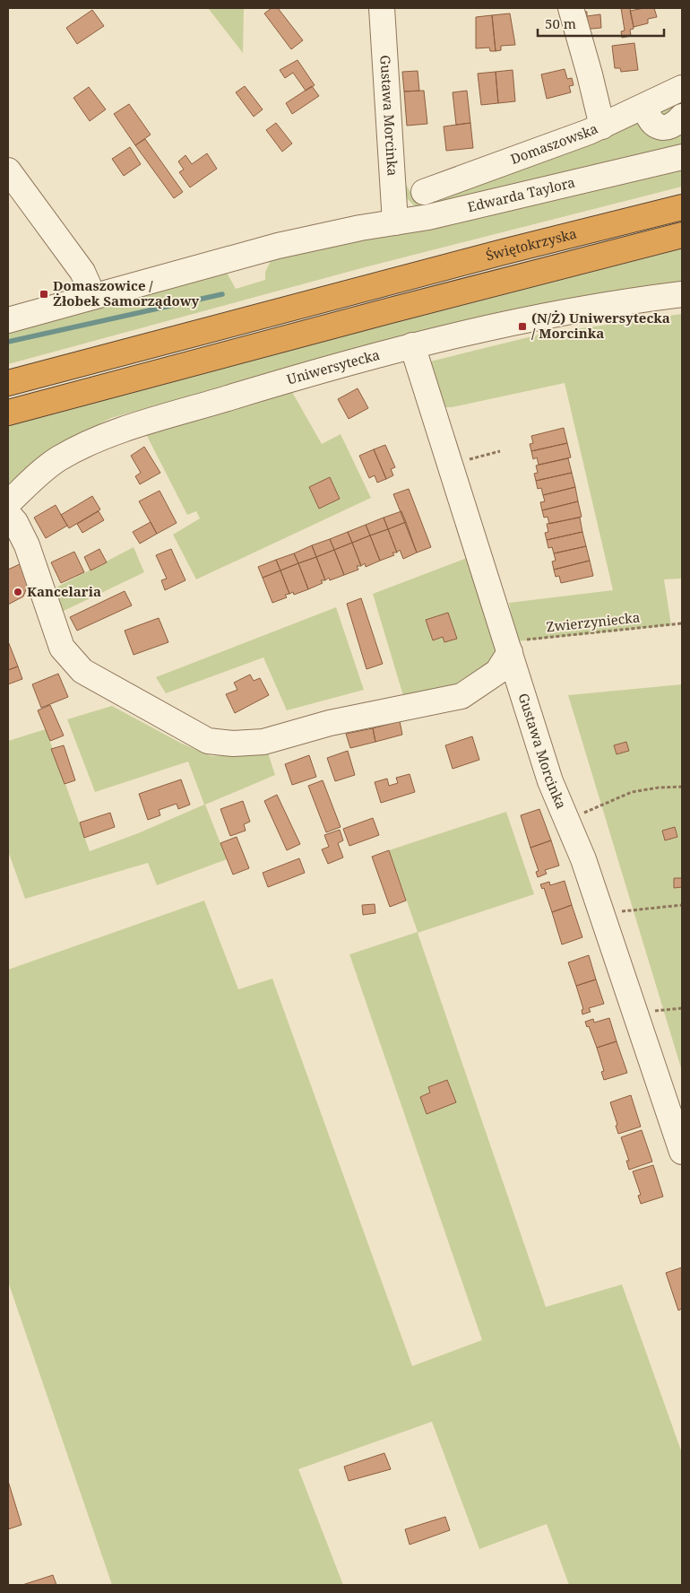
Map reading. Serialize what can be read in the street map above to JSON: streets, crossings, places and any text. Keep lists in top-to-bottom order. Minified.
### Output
{"streets":{"highway":["Świętokrzyska"],"street":["Gustawa Morcinka","Domaszowska","Edwarda Taylora","Uniwersytecka"],"path":["Zwierzyniecka"]},"crossings":[["Gustawa Morcinka","Edwarda Taylora"],["Gustawa Morcinka","Uniwersytecka"],["Gustawa Morcinka","Zwierzyniecka"]],"places":{"transit":["Domaszowice / Żłobek Samorządowy","(N/Ż) Uniwersytecka / Morcinka"],"other":["Kancelaria"]},"scale_bar":"50 m"}
